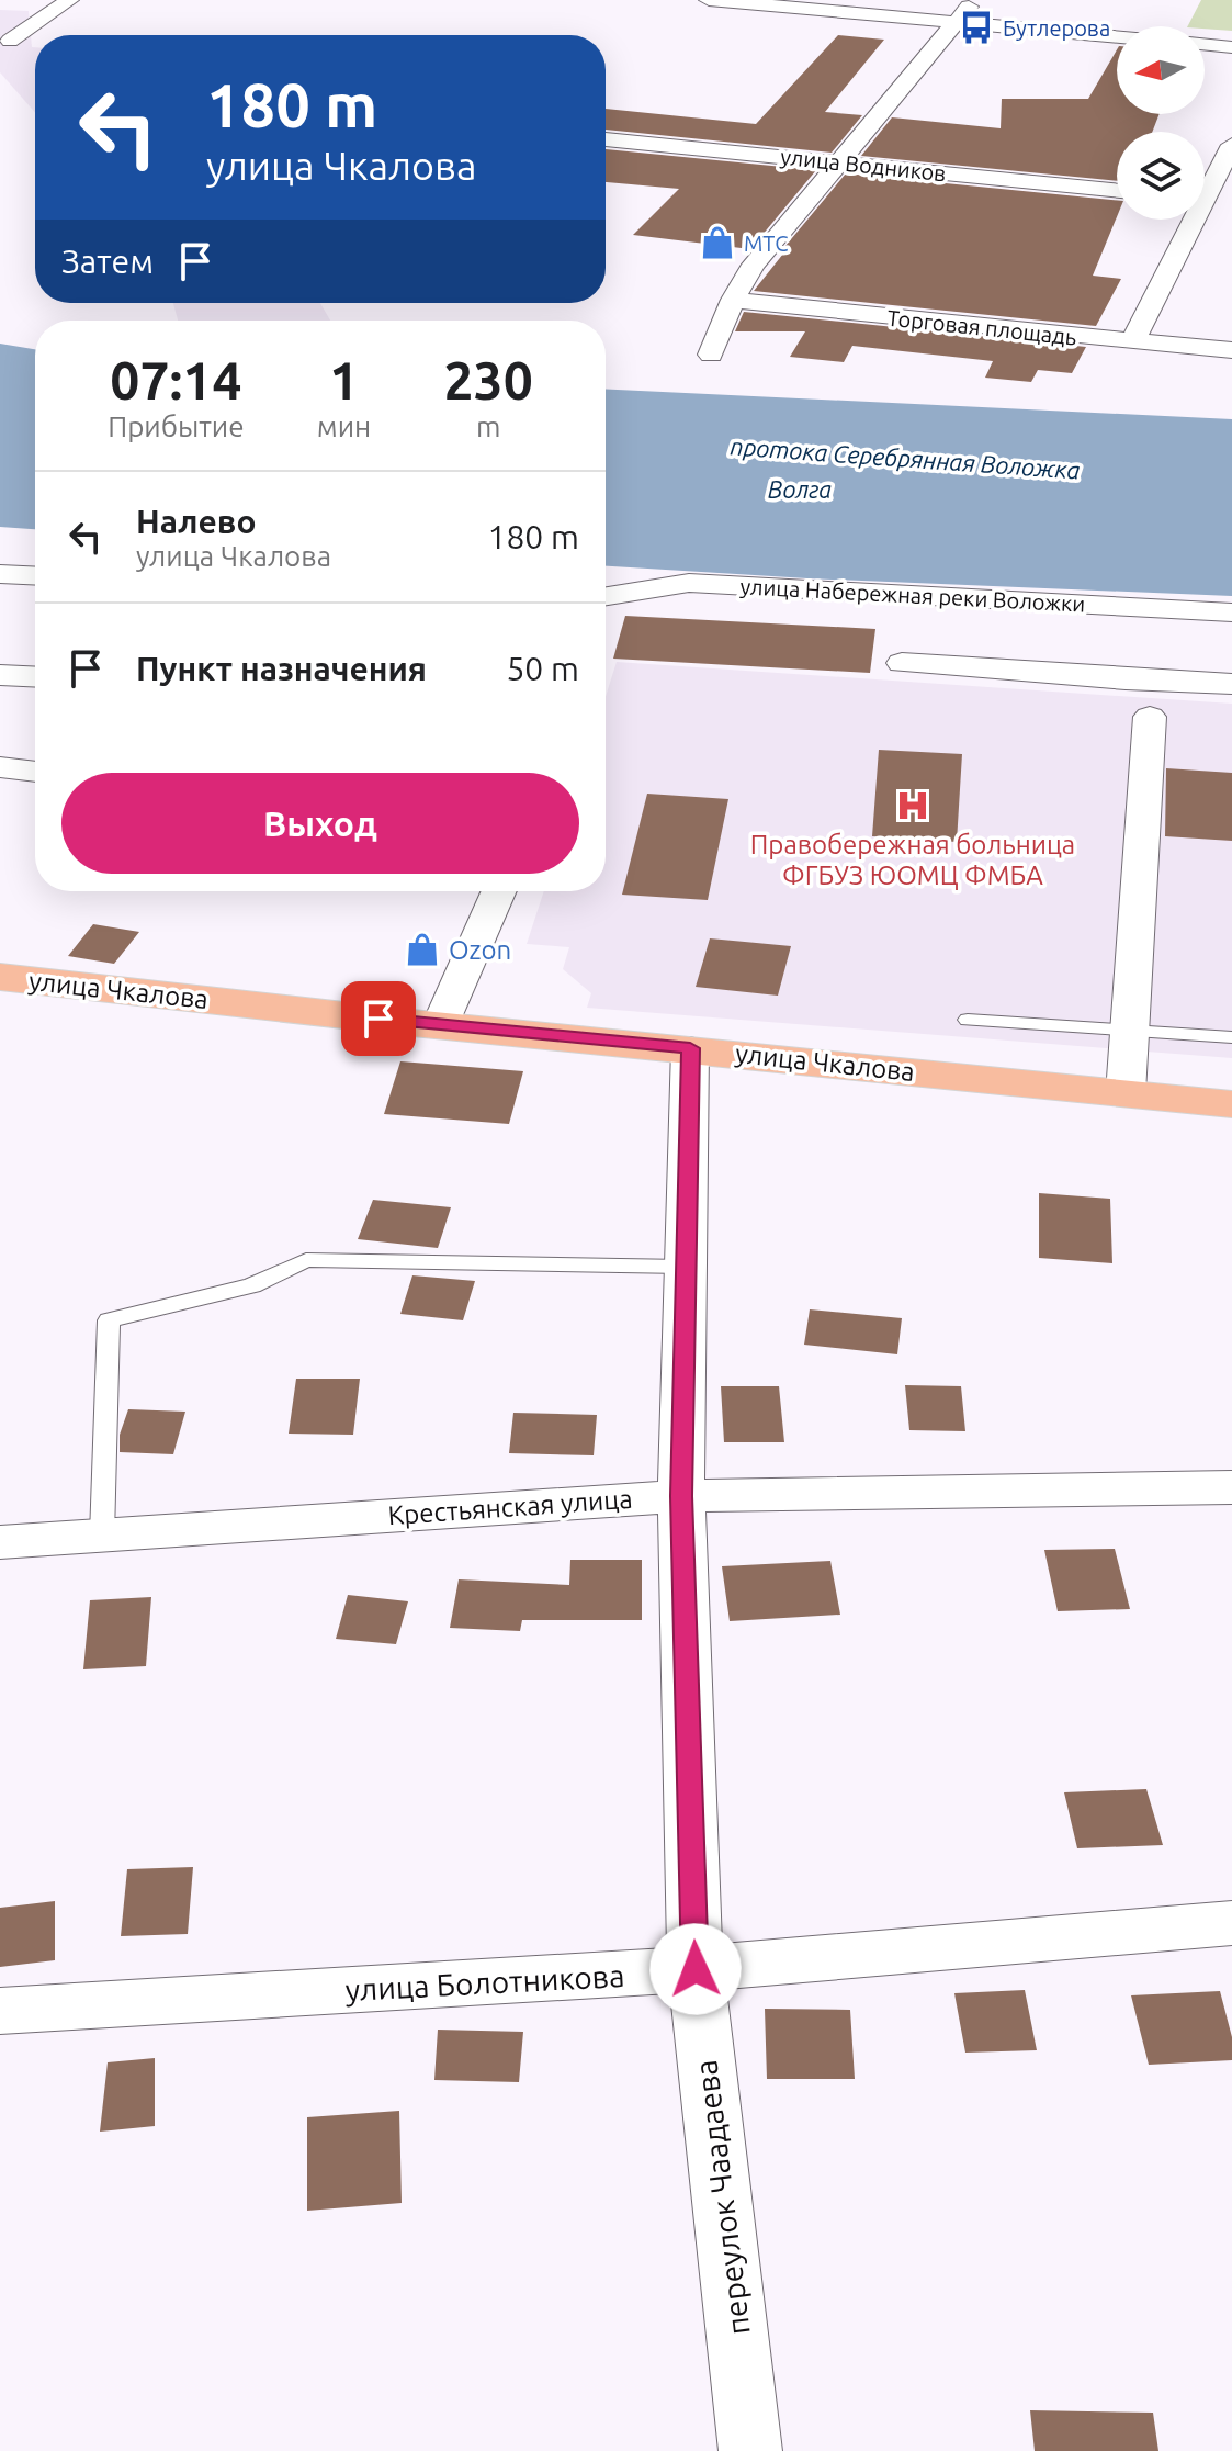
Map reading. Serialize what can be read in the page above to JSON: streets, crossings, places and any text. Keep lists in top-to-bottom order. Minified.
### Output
{"streets":{"main road":["улица Чкалова"],"street":["улица Водников","Торговая площадь","улица Набережная реки Воложки","Крестьянская улица","улица Болотникова","переулок Чаадаева"]},"crossings":[["улица Чкалова","переулок Чаадаева"],["Крестьянская улица","переулок Чаадаева"],["улица Болотникова","переулок Чаадаева"]],"water":["протока Серебрянная Воложка","Волга"],"places":{"bus stop":["Бутлерова"],"shop":["МТС","Ozon"],"hospital":["Правобережная больница ФГБУЗ ЮОМЦ ФМБА"]},"north":"left","page":{"turn":["180 m","улица Чкалова"],"then":"Затем","eta":["07:14","Прибытие","1","мин","230","m"],"list":[{"name":"Налево","note":"улица Чкалова","value":"180 m"},{"name":"Пункт назначения","value":"50 m"}],"buttons":"Выход"}}
